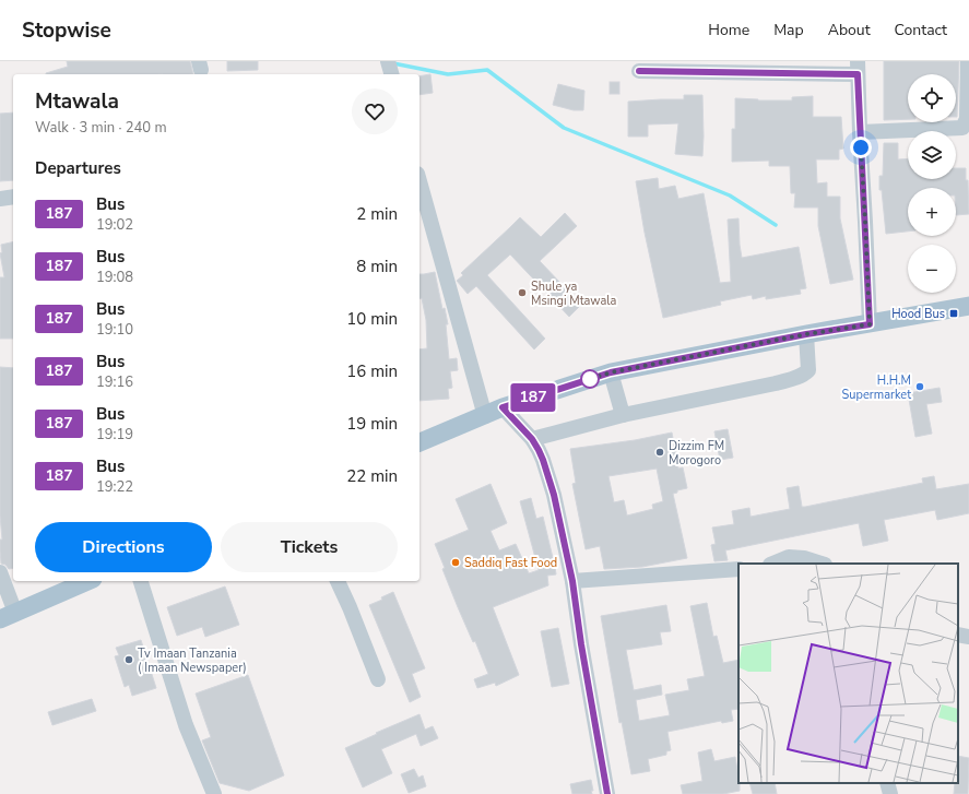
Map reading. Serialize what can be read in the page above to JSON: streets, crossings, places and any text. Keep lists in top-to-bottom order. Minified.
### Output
{"places":{"other":["Shule ya Msingi Mtawala","H.H.M Supermarket","Dizzim FM Morogoro","Saddiq Fast Food","Tv Imaan Tanzania ( Imaan Newspaper)"],"transit":["Hood Bus"]},"lines":["bus line 187"],"page":{"header":"Stopwise","nav":["Home","Map","About","Contact"],"on_map":"187","map_buttons":["+","−"],"heading":[["Mtawala","Walk · 3 min · 240 m"],"Departures"],"list":[{"mark":"187","name":"Bus","note":"19:02","value":"2 min"},{"mark":"187","name":"Bus","note":"19:08","value":"8 min"},{"mark":"187","name":"Bus","note":"19:10","value":"10 min"},{"mark":"187","name":"Bus","note":"19:16","value":"16 min"},{"mark":"187","name":"Bus","note":"19:19","value":"19 min"},{"mark":"187","name":"Bus","note":"19:22","value":"22 min"}],"buttons":["Directions","Tickets"]}}
